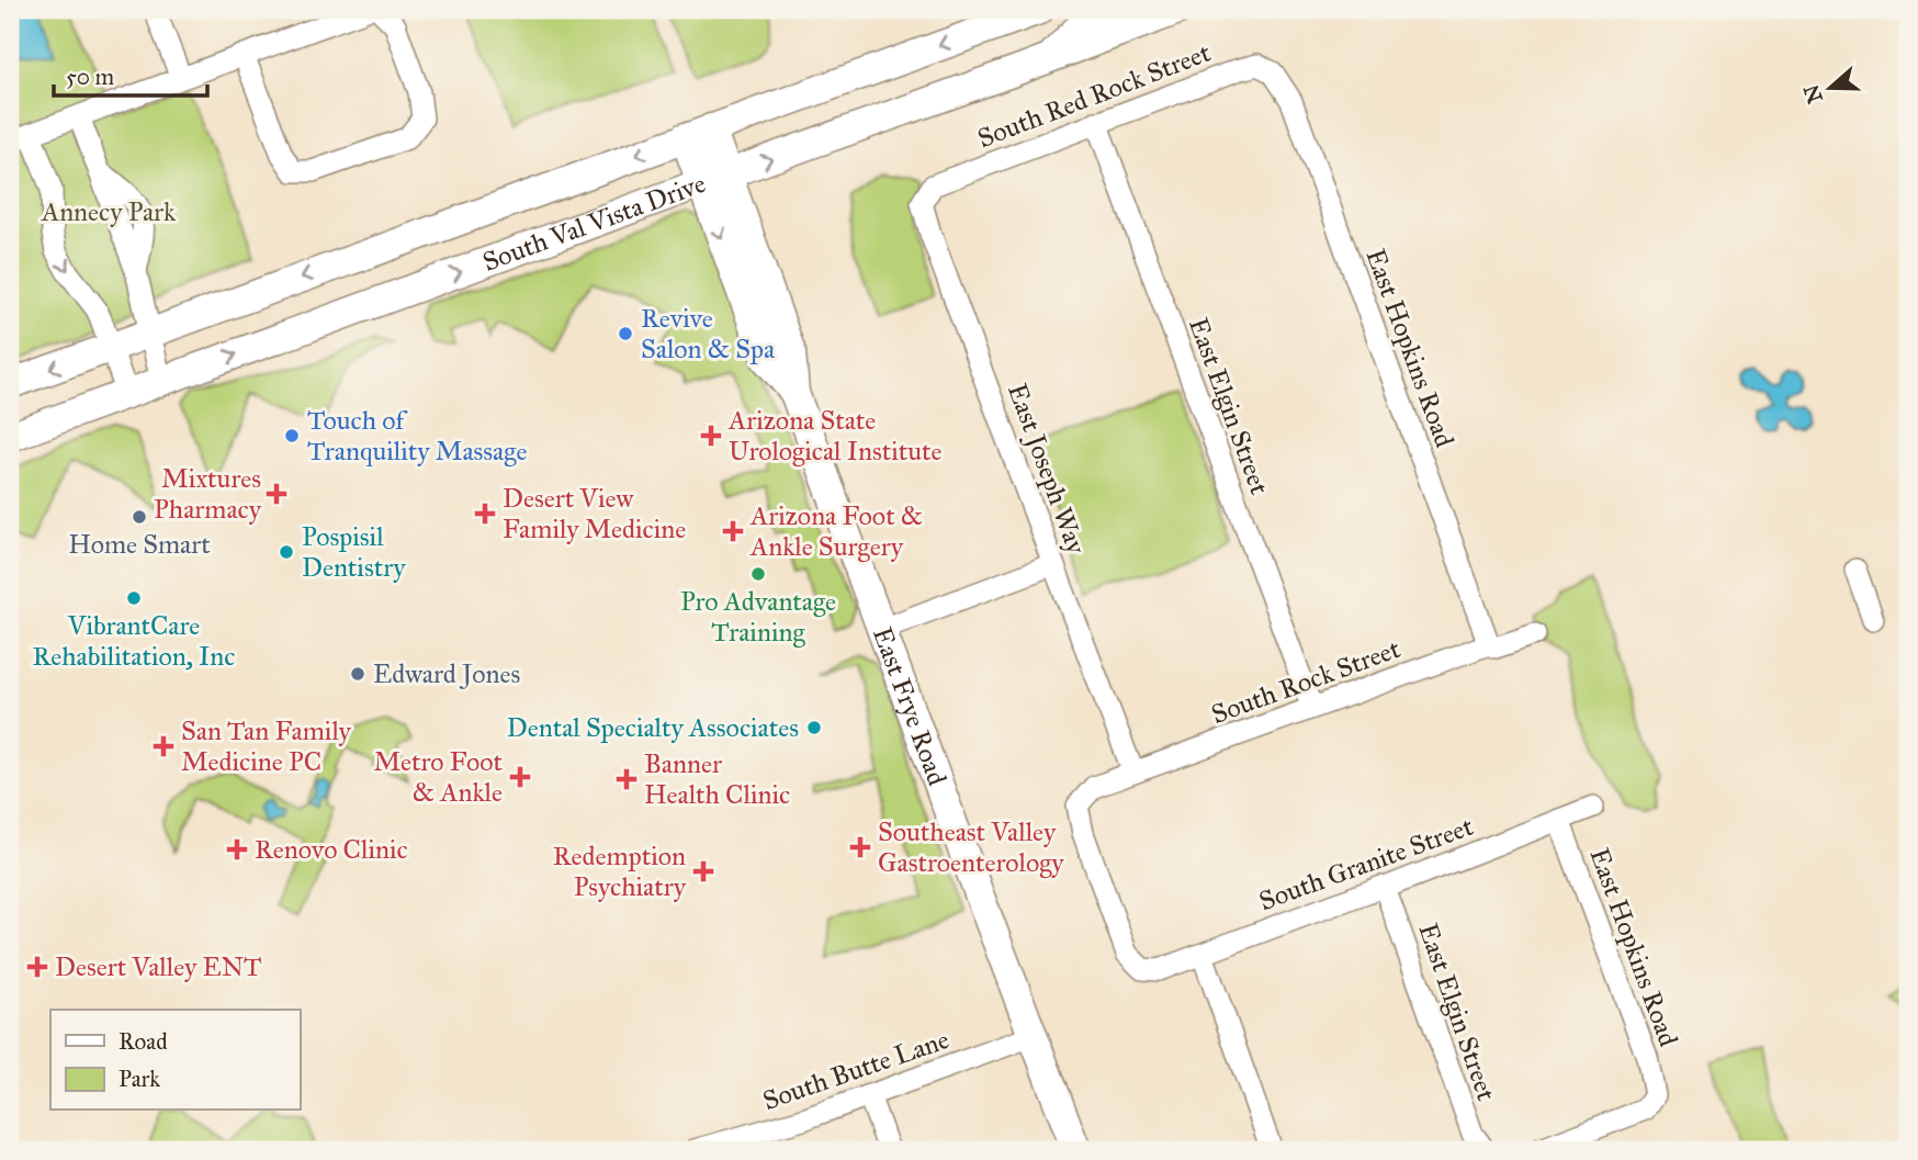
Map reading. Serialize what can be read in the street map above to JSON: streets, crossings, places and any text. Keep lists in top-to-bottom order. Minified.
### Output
{"streets":{"main road":["South Val Vista Drive","East Frye Road"],"street":["South Red Rock Street","East Hopkins Road","East Elgin Street","East Joseph Way","South Rock Street","South Granite Street","South Butte Lane"]},"crossings":[["South Red Rock Street","East Hopkins Road"],["South Red Rock Street","East Elgin Street"],["South Red Rock Street","East Joseph Way"],["South Val Vista Drive","East Frye Road"],["East Hopkins Road","South Rock Street"],["East Hopkins Road","South Granite Street"],["East Elgin Street","South Rock Street"],["East Elgin Street","South Granite Street"],["East Joseph Way","South Rock Street"],["South Rock Street","South Granite Street"],["East Frye Road","South Butte Lane"]],"parks":["Annecy Park"],"places":{"other":["Revive Salon & Spa","Touch of Tranquility Massage","Home Smart","Pospisil Dentistry","Pro Advantage Training","VibrantCare Rehabilitation, Inc","Edward Jones","Dental Specialty Associates"],"health":["Arizona State Urological Institute","Mixtures Pharmacy","Desert View Family Medicine","Arizona Foot & Ankle Surgery","San Tan Family Medicine PC","Metro Foot & Ankle","Banner Health Clinic","Southeast Valley Gastroenterology","Renovo Clinic","Redemption Psychiatry","Desert Valley ENT"]},"legend":["Road","Park"],"scale_bar":"50 m","north":"left"}
